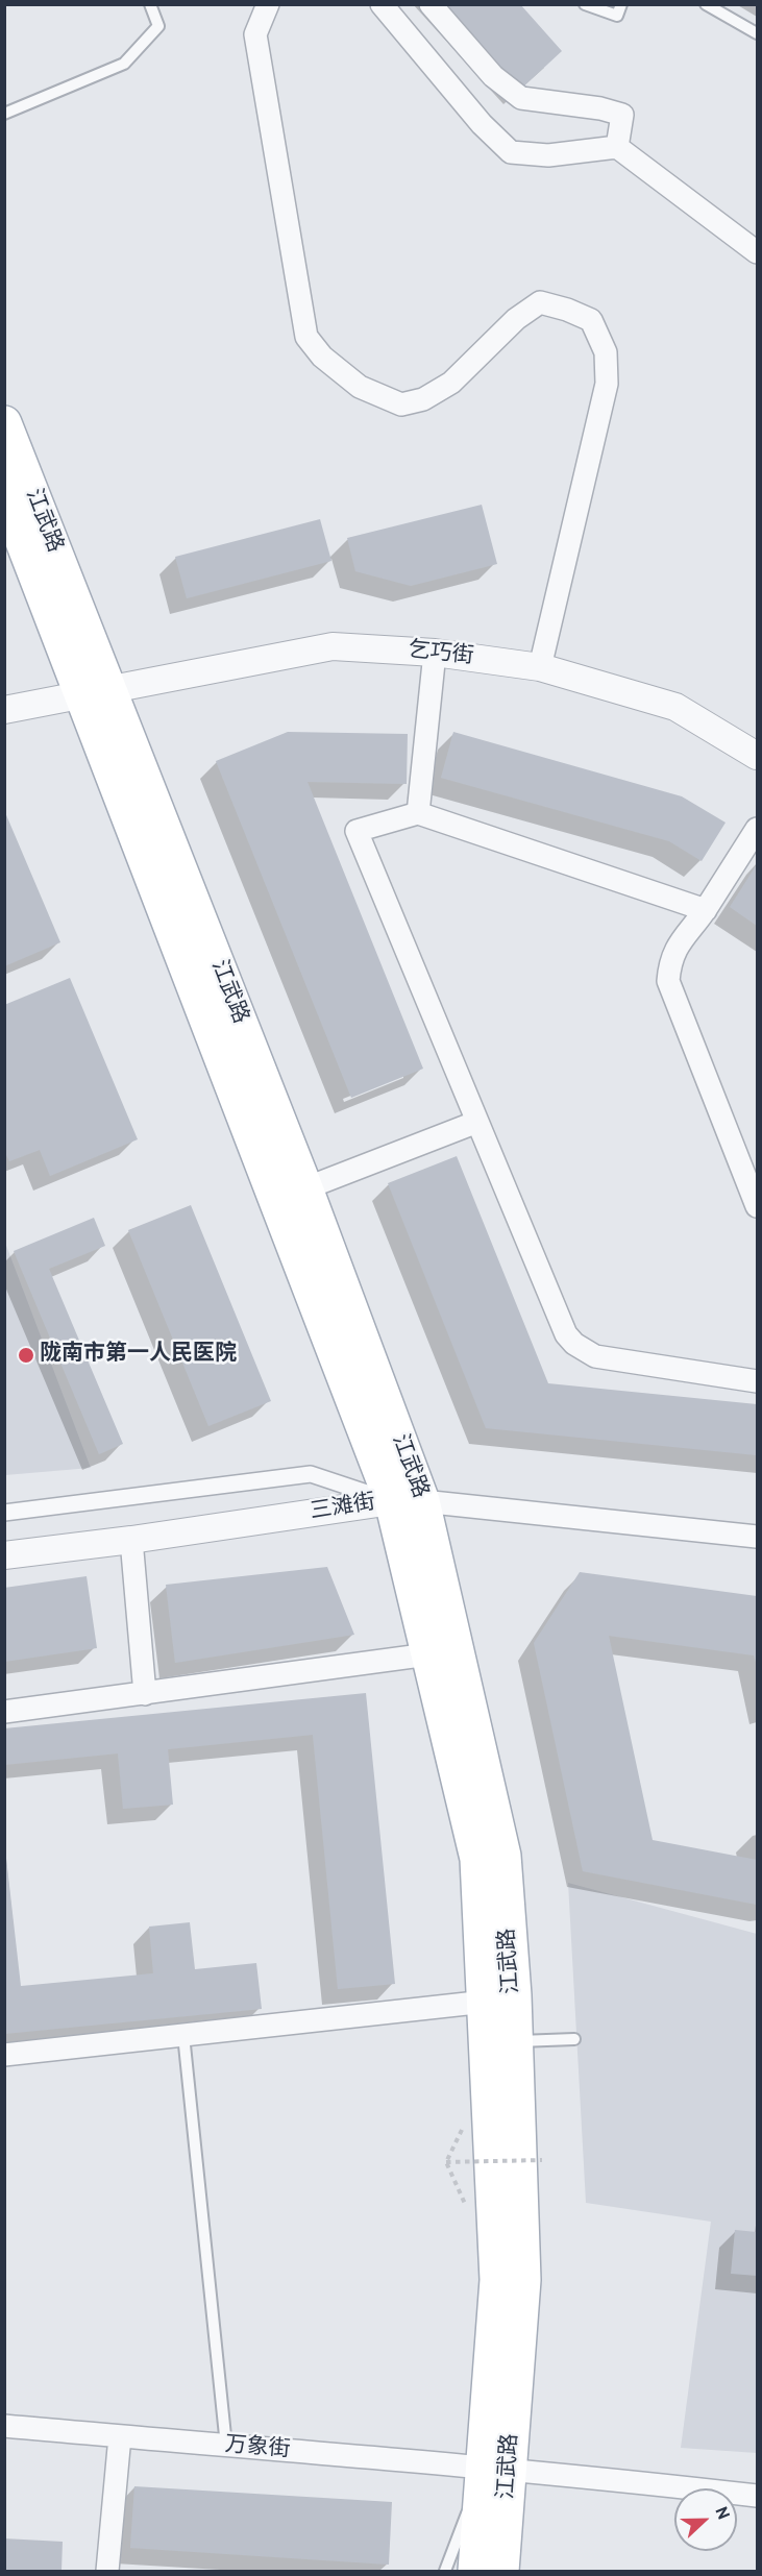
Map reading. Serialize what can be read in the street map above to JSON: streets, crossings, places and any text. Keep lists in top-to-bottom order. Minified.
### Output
{"streets":{"main road":["江武路"],"street":["乞巧街","三滩街","万象街"]},"crossings":[["江武路","乞巧街"],["江武路","三滩街"],["江武路","万象街"]],"places":["陇南市第一人民医院"],"north":"right"}
